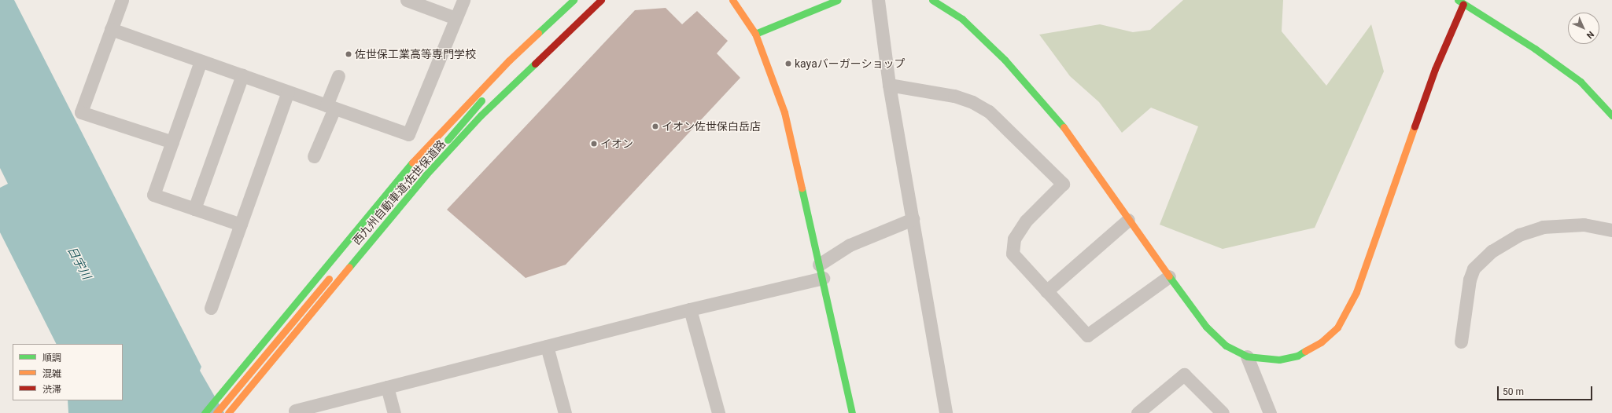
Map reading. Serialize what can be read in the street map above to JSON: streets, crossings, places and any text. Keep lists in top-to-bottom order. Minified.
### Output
{"streets":{"main road":["西九州自動車道;佐世保道路"]},"water":["日宇川"],"places":["佐世保工業高等専門学校","kayaバーガーショップ","イオン佐世保白岳店","イオン"],"legend":["順調","混雑","渋滞"],"scale_bar":"50 m","north":"bottom right"}
